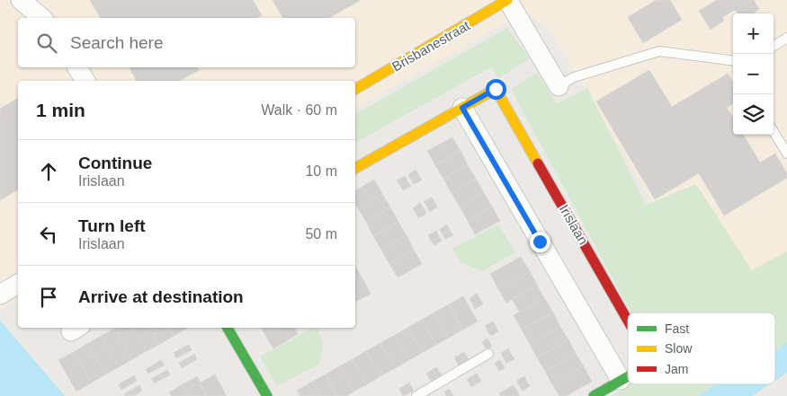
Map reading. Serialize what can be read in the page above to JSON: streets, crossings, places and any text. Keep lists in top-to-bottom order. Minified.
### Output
{"streets":{"street":["Brisbanestraat","Irislaan"]},"legend":["Fast","Slow","Jam"],"page":{"map_buttons":["+","−"],"search":"Search here","heading":["1 min","Walk · 60 m"],"list":[["Continue","Irislaan","10 m"],["Turn left","Irislaan","50 m"],"Arrive at destination"]}}
